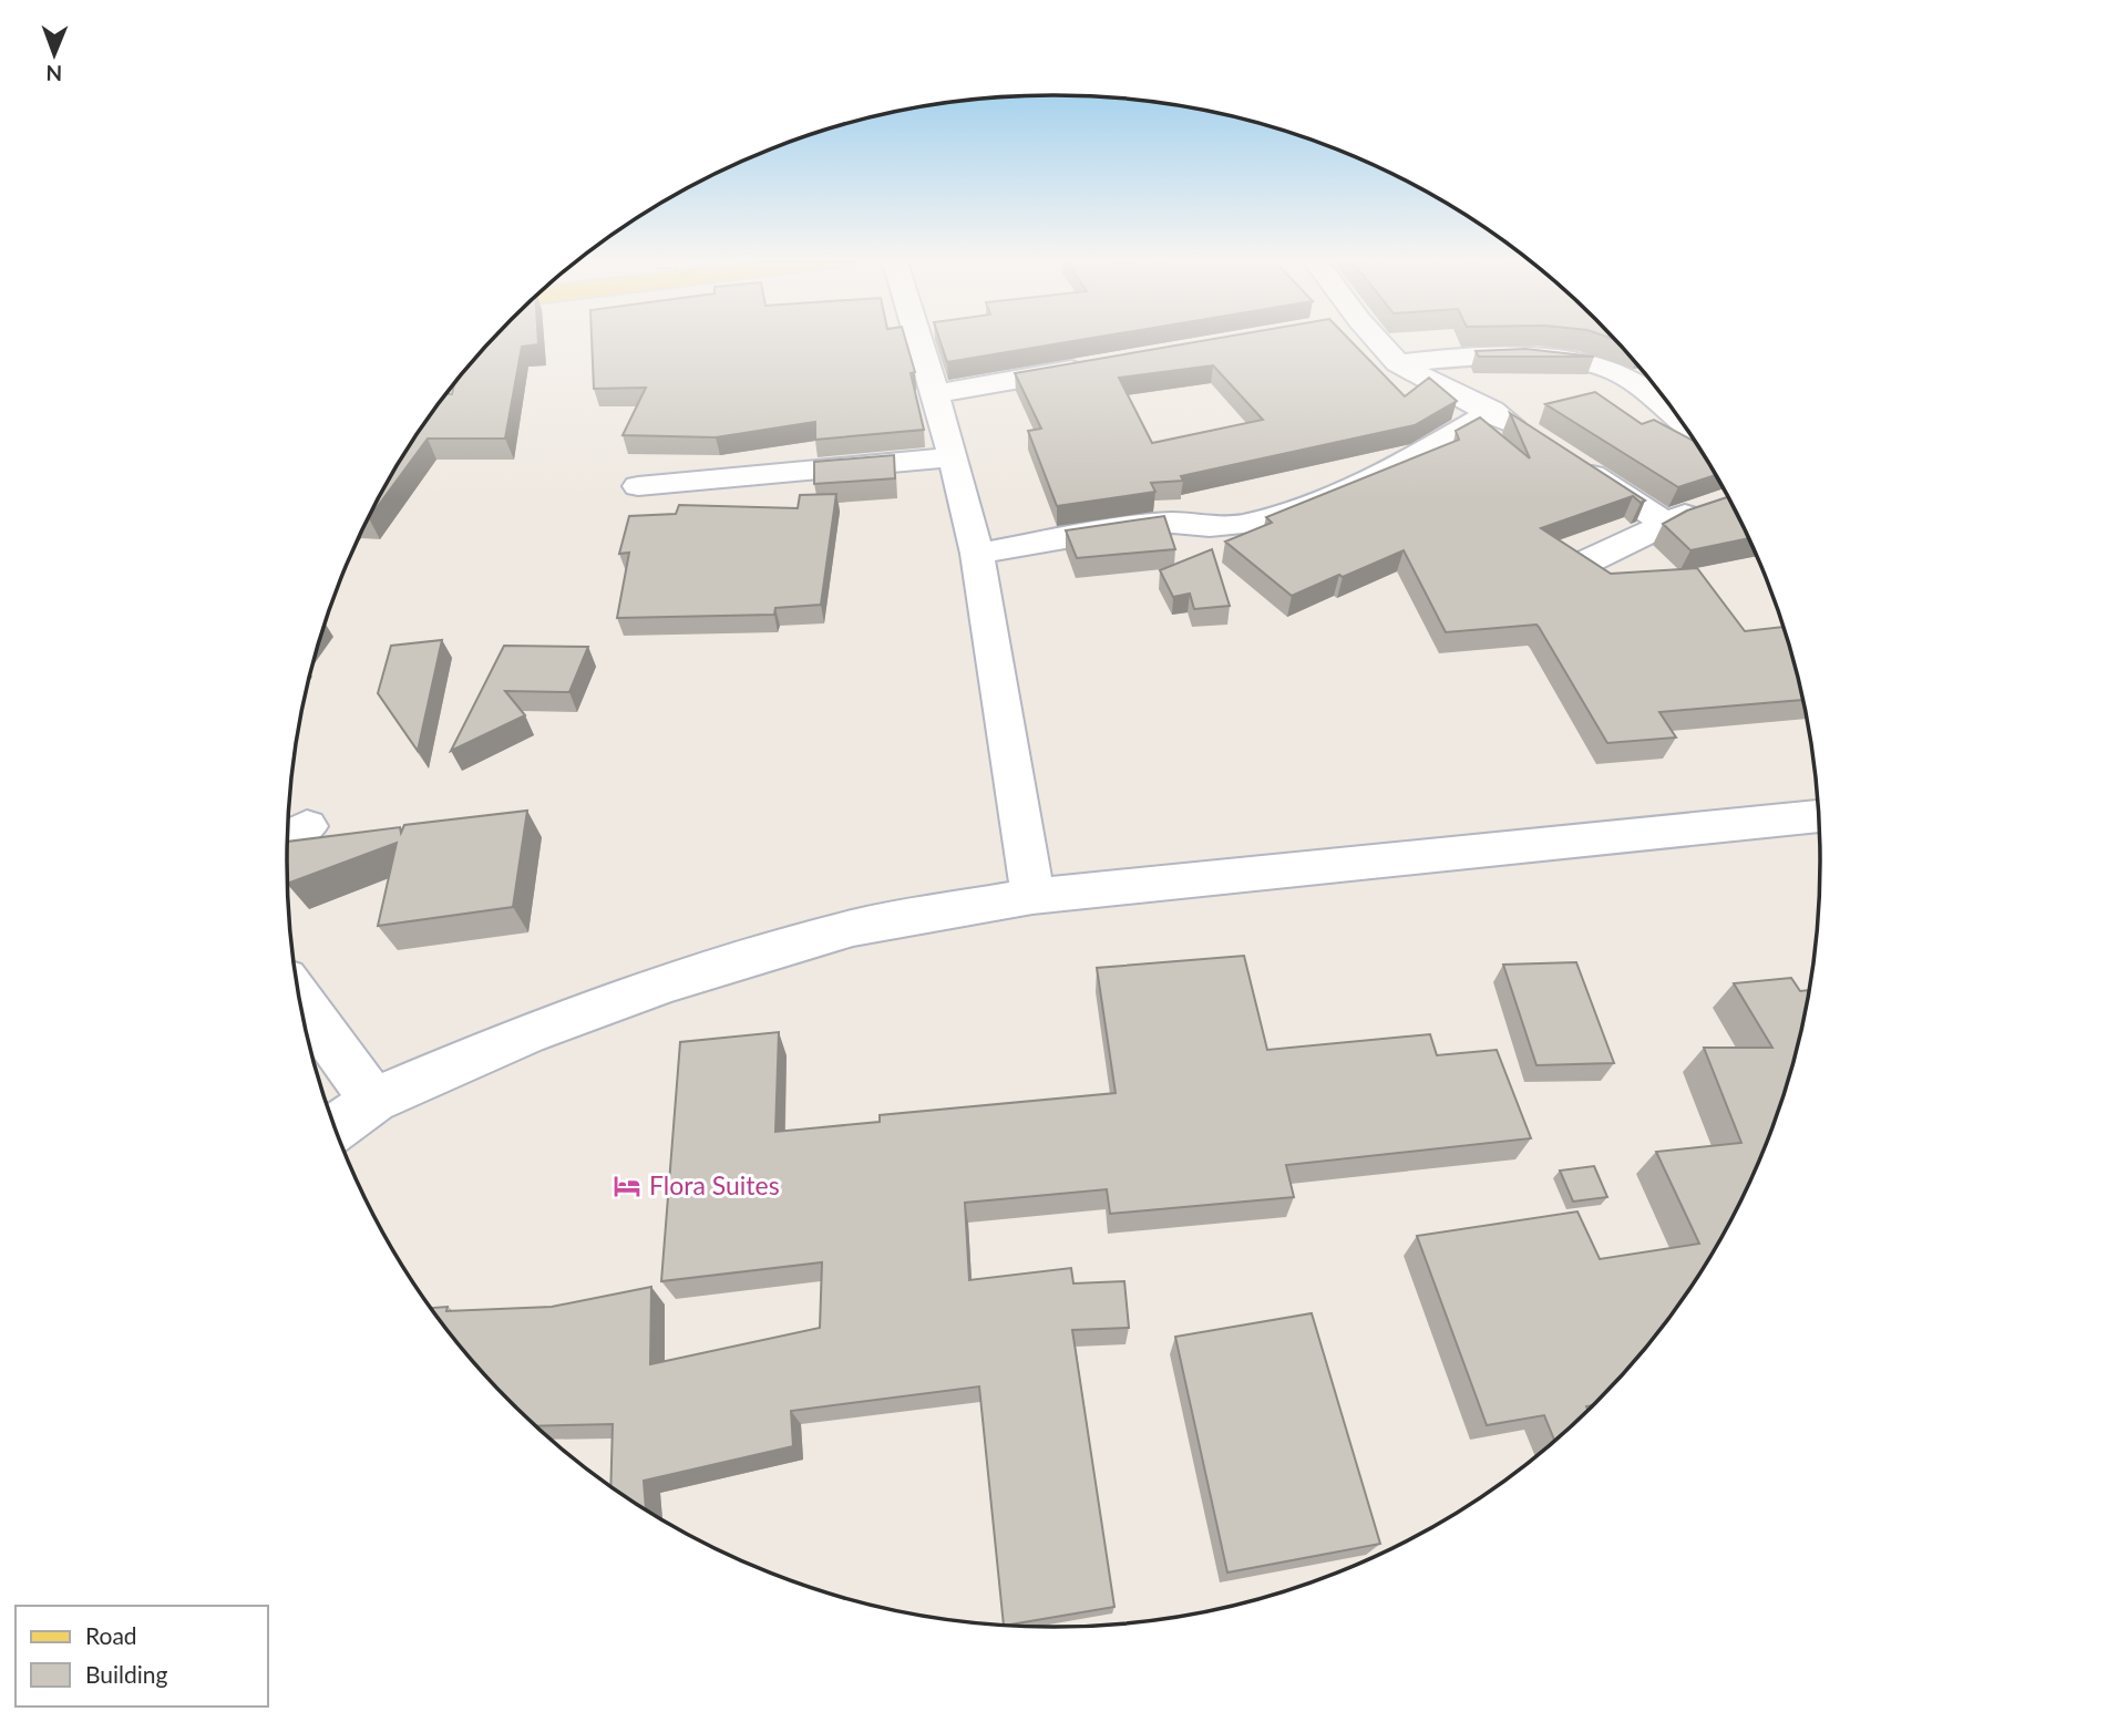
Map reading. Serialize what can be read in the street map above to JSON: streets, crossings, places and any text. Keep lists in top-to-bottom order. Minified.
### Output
{"places":{"hotel":["Flora Suites"]},"legend":["Road","Building"],"north":"bottom"}
